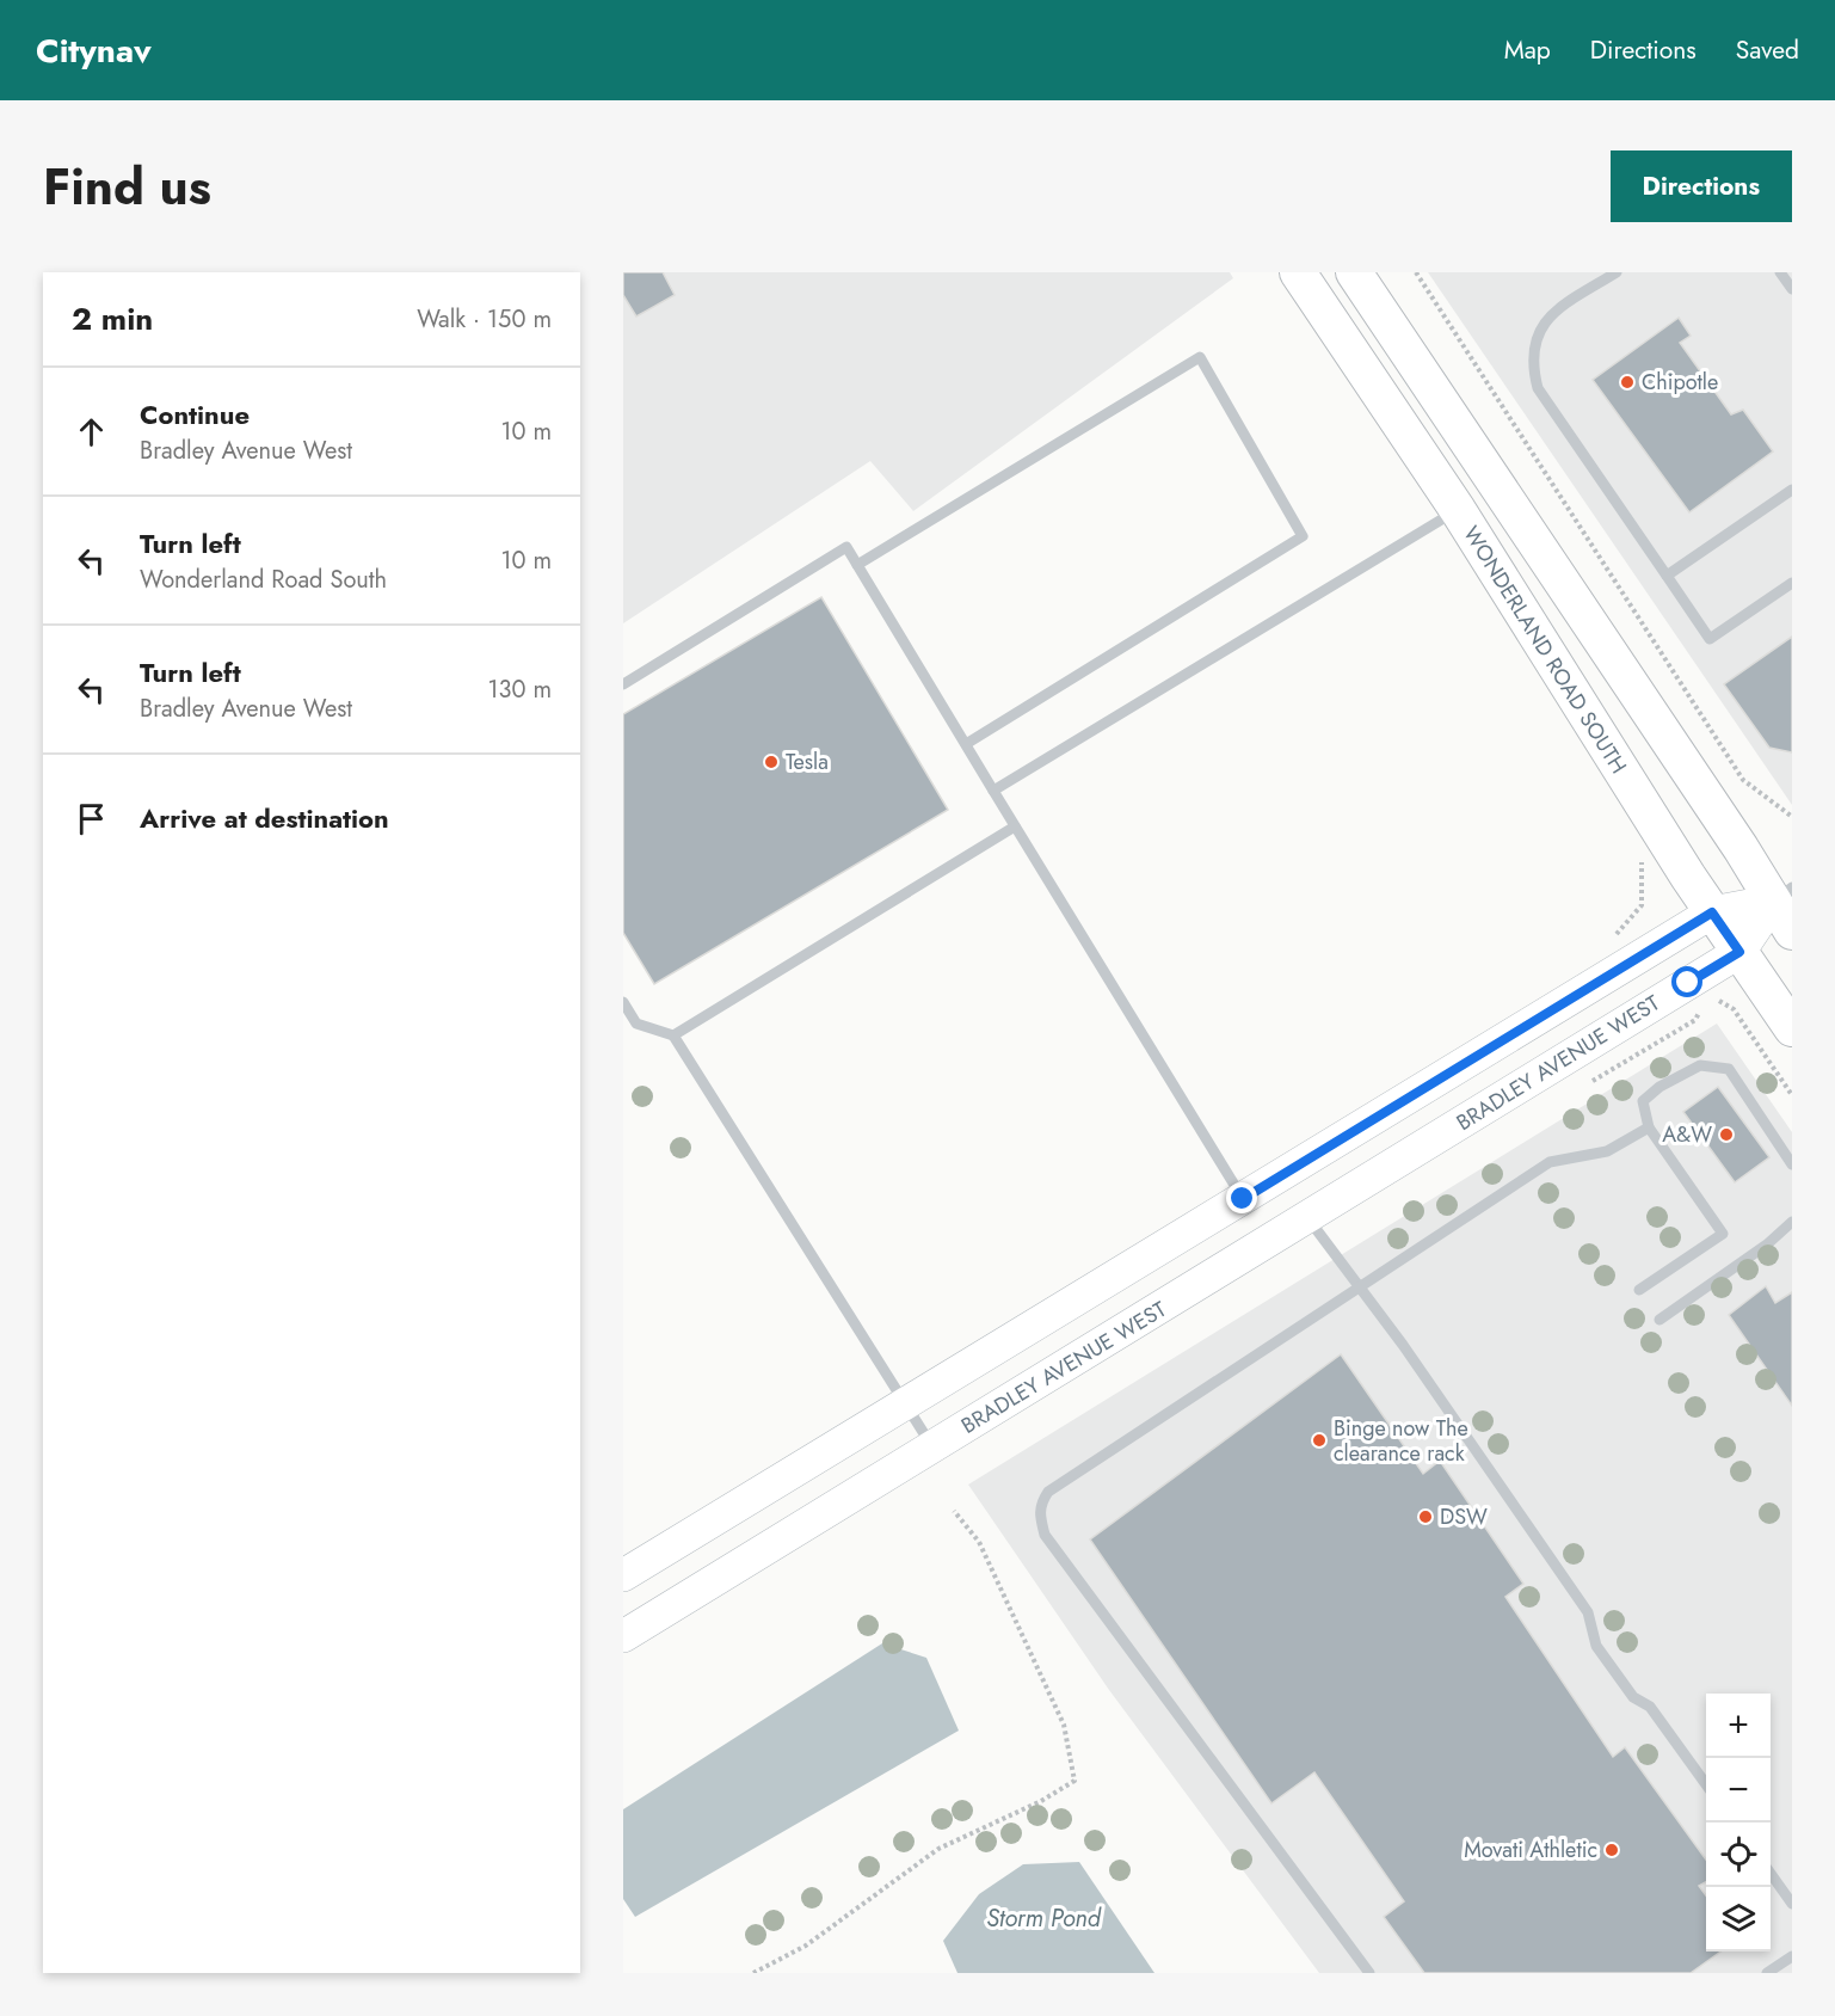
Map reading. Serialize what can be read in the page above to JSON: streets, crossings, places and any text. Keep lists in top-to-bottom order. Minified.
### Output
{"streets":{"main road":["WONDERLAND ROAD SOUTH","BRADLEY AVENUE WEST"]},"crossings":[["WONDERLAND ROAD SOUTH","BRADLEY AVENUE WEST"]],"water":["Storm Pond"],"places":["Chipotle","Tesla","A&W","Binge now The clearance rack","DSW","Movati Athletic"],"page":{"header":"Citynav","nav":["Map","Directions","Saved"],"title":"Find us","buttons":"Directions","heading":["2 min","Walk · 150 m"],"list":[["Continue","Bradley Avenue West","10 m"],["Turn left","Wonderland Road South","10 m"],["Turn left","Bradley Avenue West","130 m"],"Arrive at destination"],"map_buttons":["+","−"]}}
